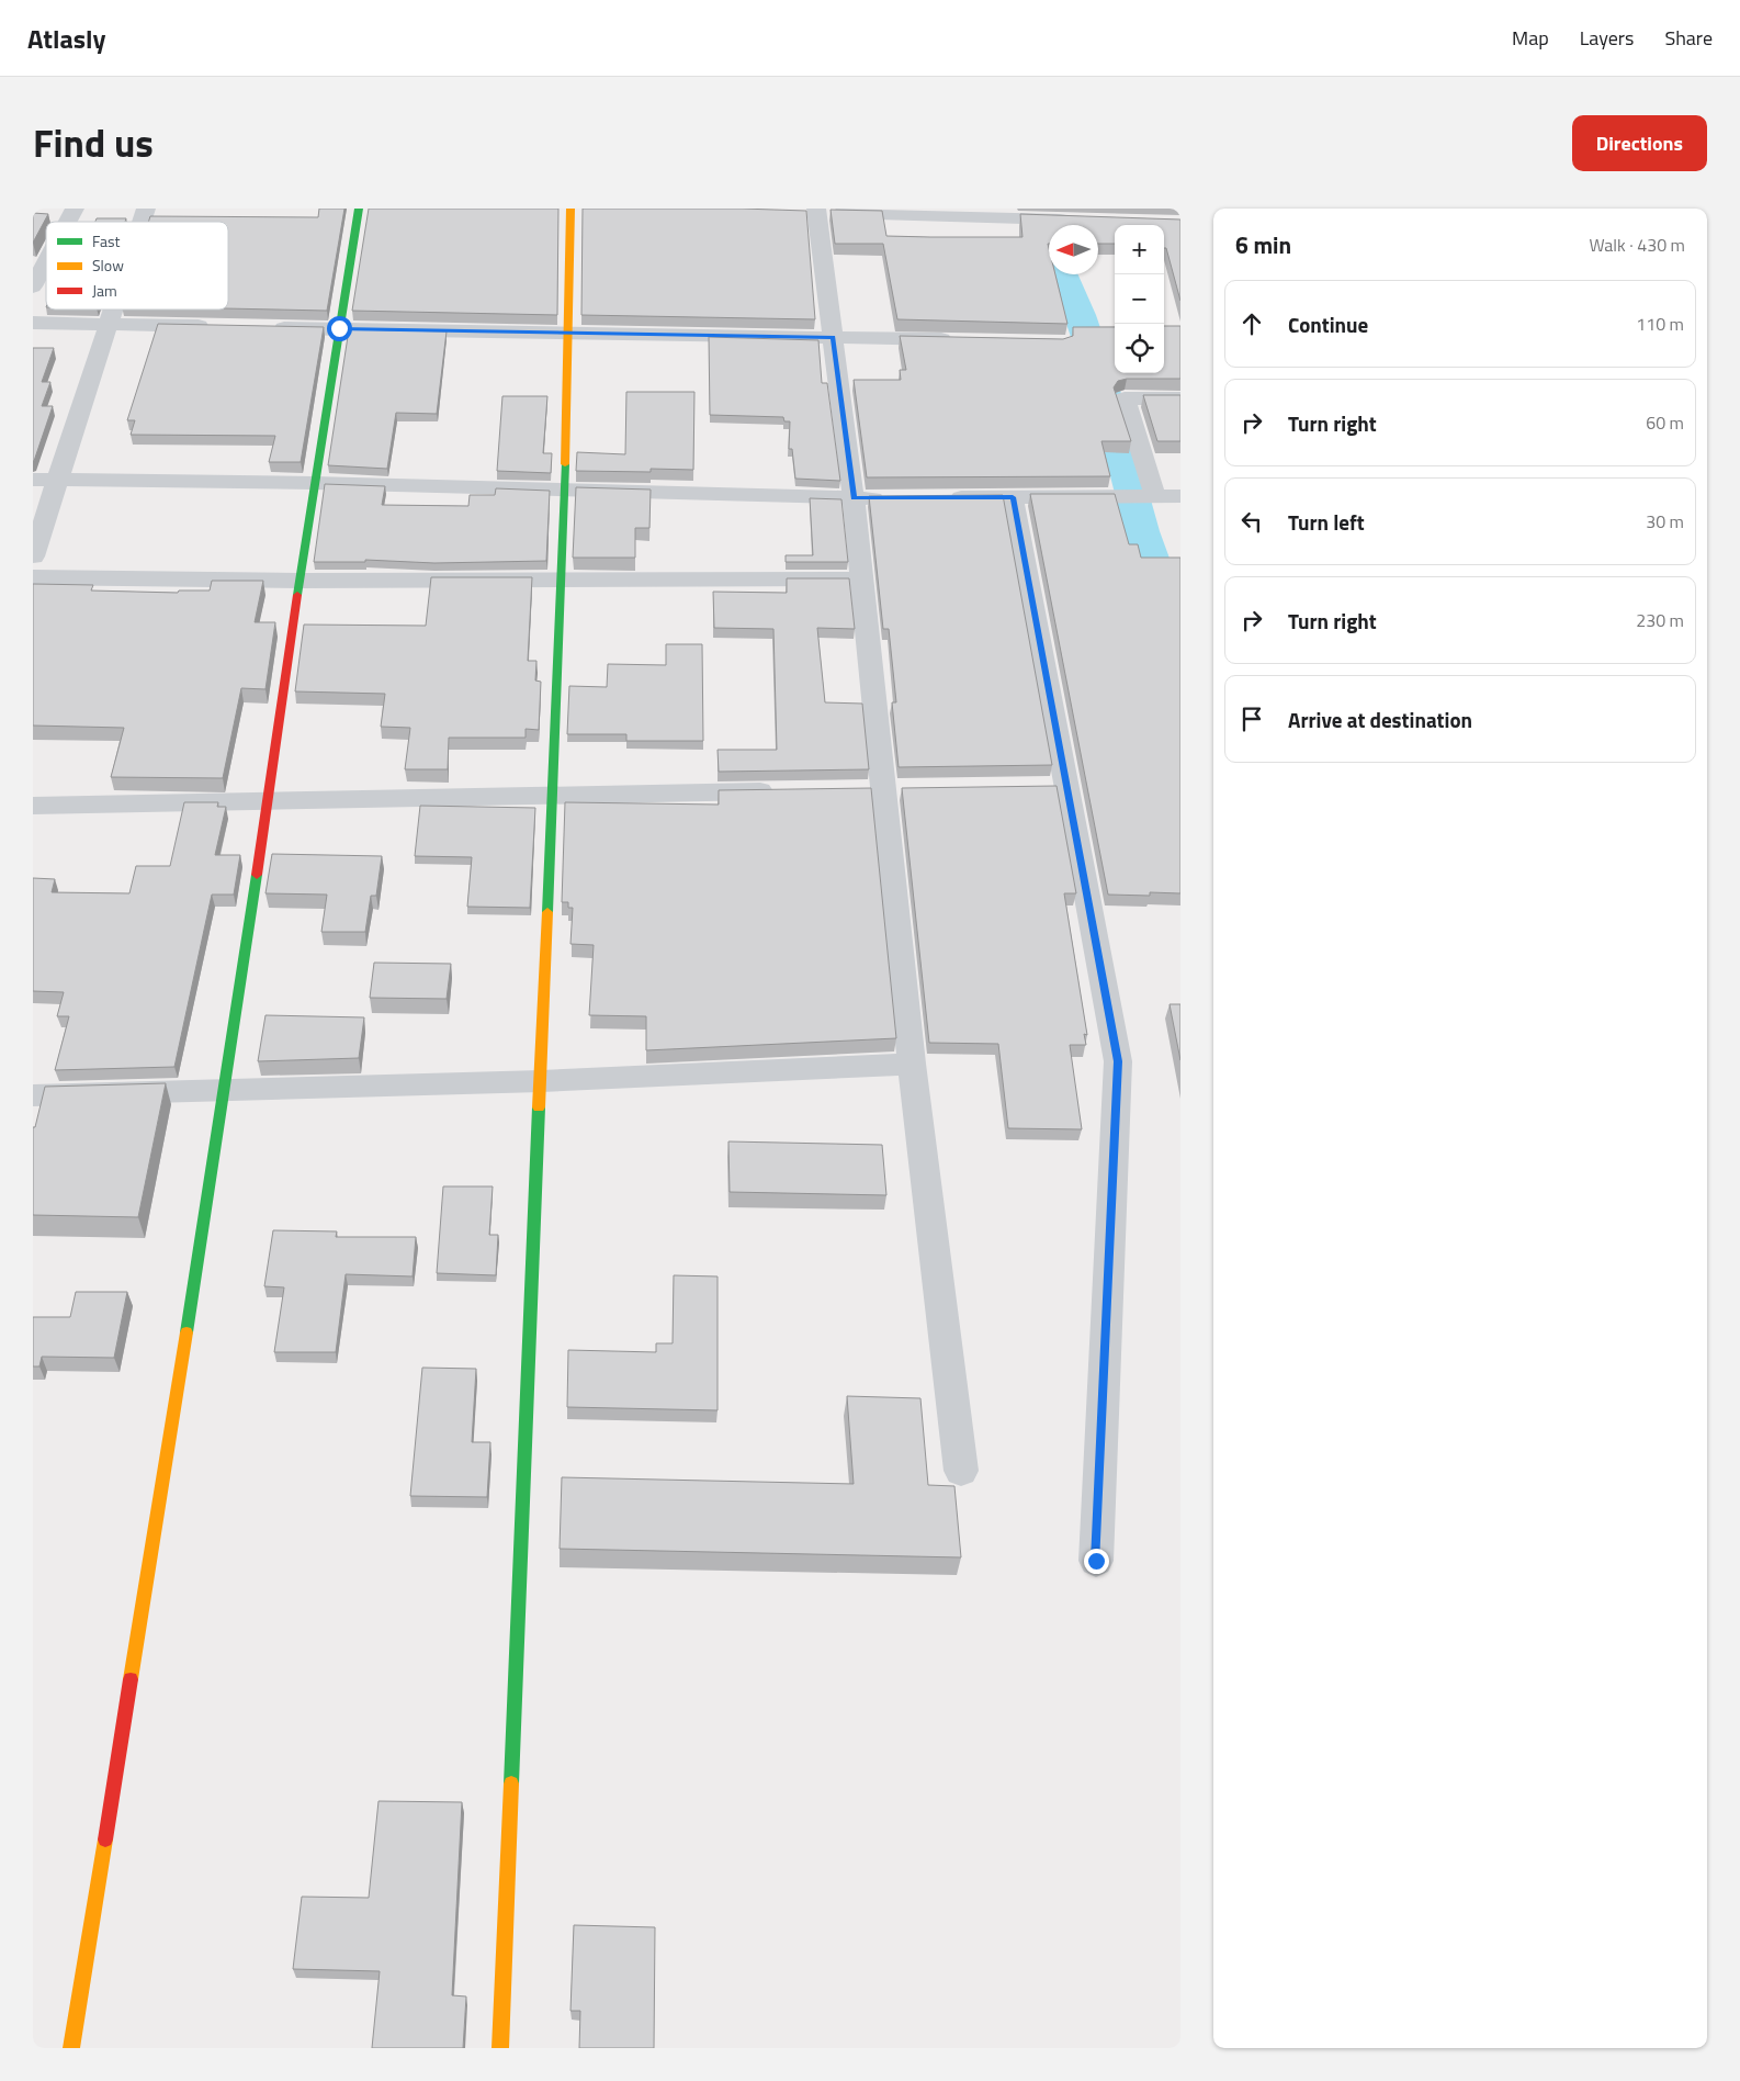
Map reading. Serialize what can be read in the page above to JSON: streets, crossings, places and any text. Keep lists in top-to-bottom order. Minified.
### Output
{"legend":["Fast","Slow","Jam"],"north":"left","page":{"header":"Atlasly","nav":["Map","Layers","Share"],"title":"Find us","buttons":"Directions","heading":["6 min","Walk · 430 m"],"map_buttons":["+","−"],"list":[["Continue","110 m"],["Turn right","60 m"],["Turn left","30 m"],["Turn right","230 m"],"Arrive at destination"]}}
